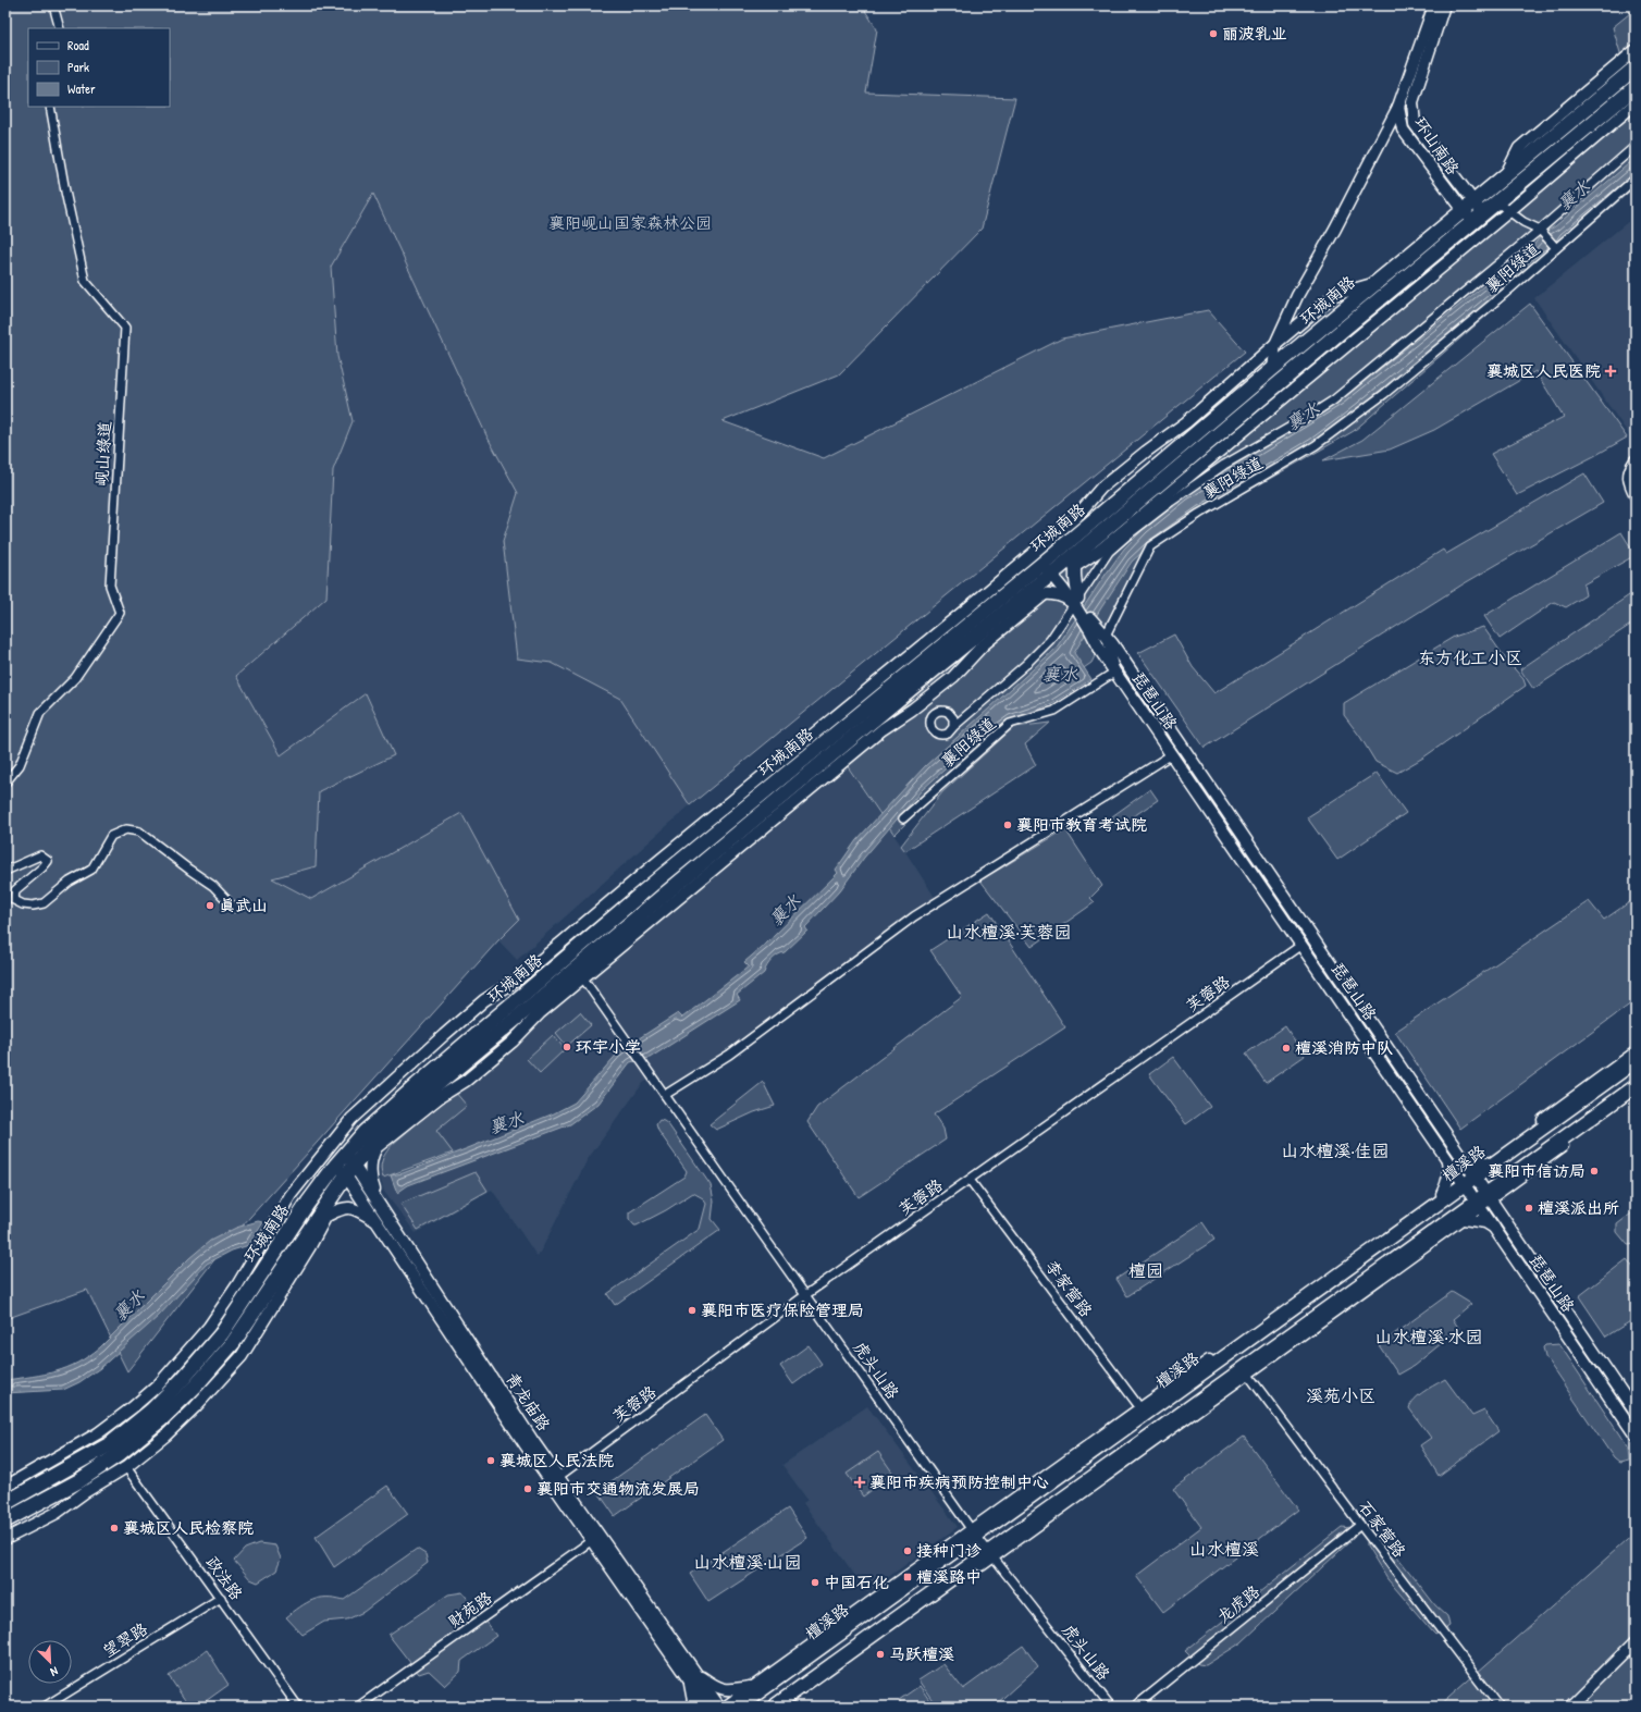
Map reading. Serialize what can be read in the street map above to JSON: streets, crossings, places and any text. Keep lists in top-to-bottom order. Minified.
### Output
{"streets":{"highway":["环城南路"],"main road":["檀溪路"],"street":["环山南路","襄阳绿道","岘山绿道","琵琶山路","芙蓉路","李家营路","虎头山路","青龙庙路","石家营路","政法路","龙虎路","财苑路","望翠路"]},"crossings":[["环山南路","环城南路"],["襄阳绿道","琵琶山路"],["环城南路","虎头山路"],["环城南路","青龙庙路"],["环城南路","政法路"],["琵琶山路","芙蓉路"],["琵琶山路","檀溪路"],["芙蓉路","李家营路"],["芙蓉路","虎头山路"],["芙蓉路","青龙庙路"],["檀溪路","李家营路"],["檀溪路","虎头山路"],["青龙庙路","财苑路"],["石家营路","龙虎路"],["政法路","望翠路"]],"districts":["东方化工小区","山水檀溪·芙蓉园","山水檀溪·佳园","檀园","山水檀溪·水园","溪苑小区","山水檀溪","山水檀溪·山园"],"water":["襄水"],"parks":["襄阳岘山国家森林公园"],"places":{"other":["丽波乳业","襄阳市教育考试院","真武山","环宇小学","檀溪消防中队","襄阳市信访局","檀溪派出所","襄阳市医疗保险管理局","襄城区人民法院","襄阳市交通物流发展局","襄城区人民检察院","接种门诊","中国石化","马跃檀溪"],"health":["襄城区人民医院","襄阳市疾病预防控制中心"],"transit":["檀溪路中"]},"legend":["Road","Park","Water"],"north":"bottom right"}
